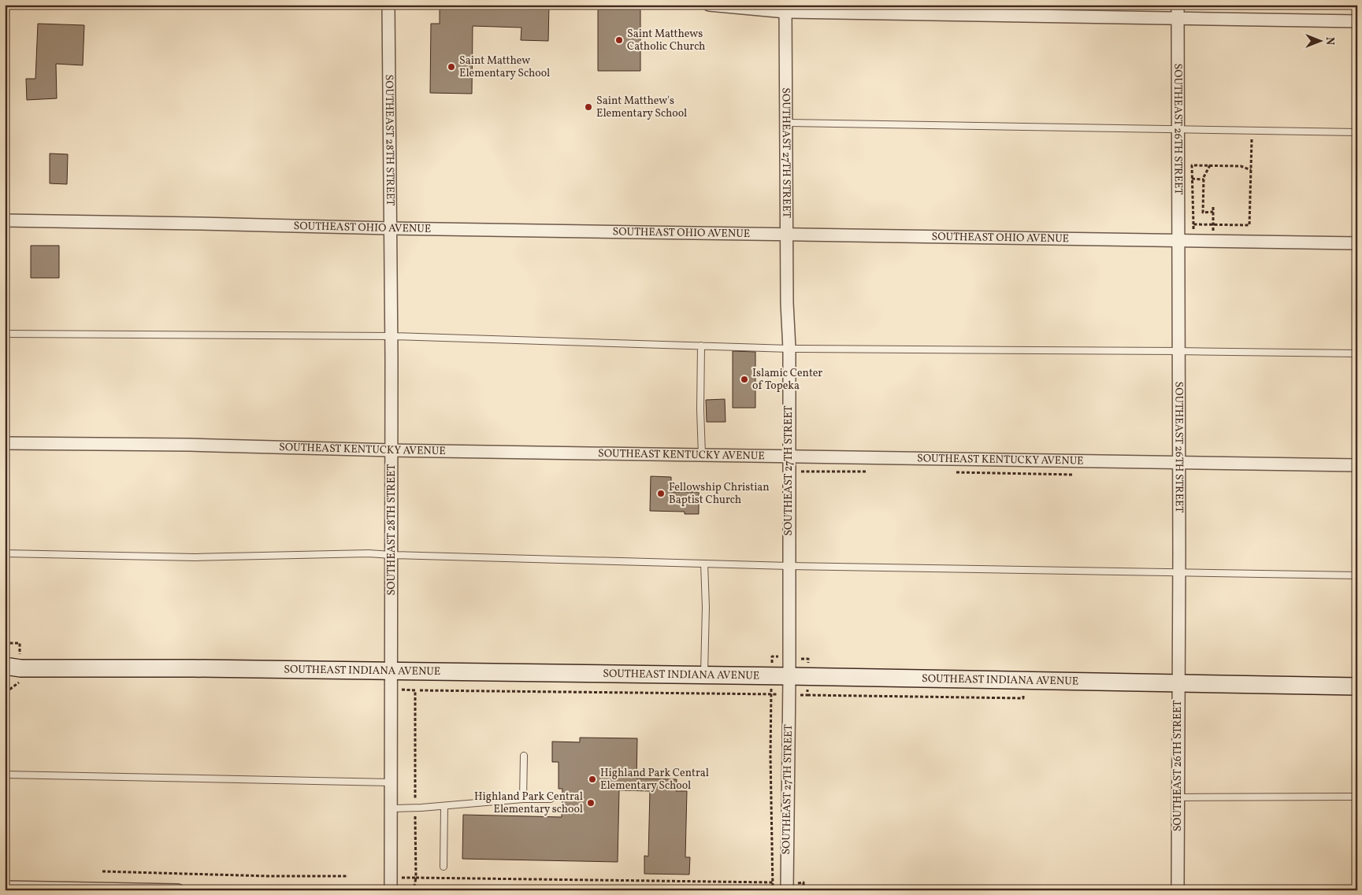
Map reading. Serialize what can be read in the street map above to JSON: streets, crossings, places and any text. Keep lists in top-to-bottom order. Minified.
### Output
{"streets":{"street":["SOUTHEAST 26TH STREET","SOUTHEAST 28TH STREET","SOUTHEAST 27TH STREET","SOUTHEAST OHIO AVENUE","SOUTHEAST KENTUCKY AVENUE","SOUTHEAST INDIANA AVENUE"]},"crossings":[["SOUTHEAST 26TH STREET","SOUTHEAST OHIO AVENUE"],["SOUTHEAST 26TH STREET","SOUTHEAST KENTUCKY AVENUE"],["SOUTHEAST 26TH STREET","SOUTHEAST INDIANA AVENUE"],["SOUTHEAST 28TH STREET","SOUTHEAST OHIO AVENUE"],["SOUTHEAST 28TH STREET","SOUTHEAST KENTUCKY AVENUE"],["SOUTHEAST 28TH STREET","SOUTHEAST INDIANA AVENUE"],["SOUTHEAST 27TH STREET","SOUTHEAST OHIO AVENUE"],["SOUTHEAST 27TH STREET","SOUTHEAST KENTUCKY AVENUE"],["SOUTHEAST 27TH STREET","SOUTHEAST INDIANA AVENUE"]],"places":["Saint Matthews Catholic Church","Saint Matthew Elementary School","Saint Matthew's Elementary School","Islamic Center of Topeka","Fellowship Christian Baptist Church","Highland Park Central Elementary School","Highland Park Central Elementary school"],"north":"right"}
